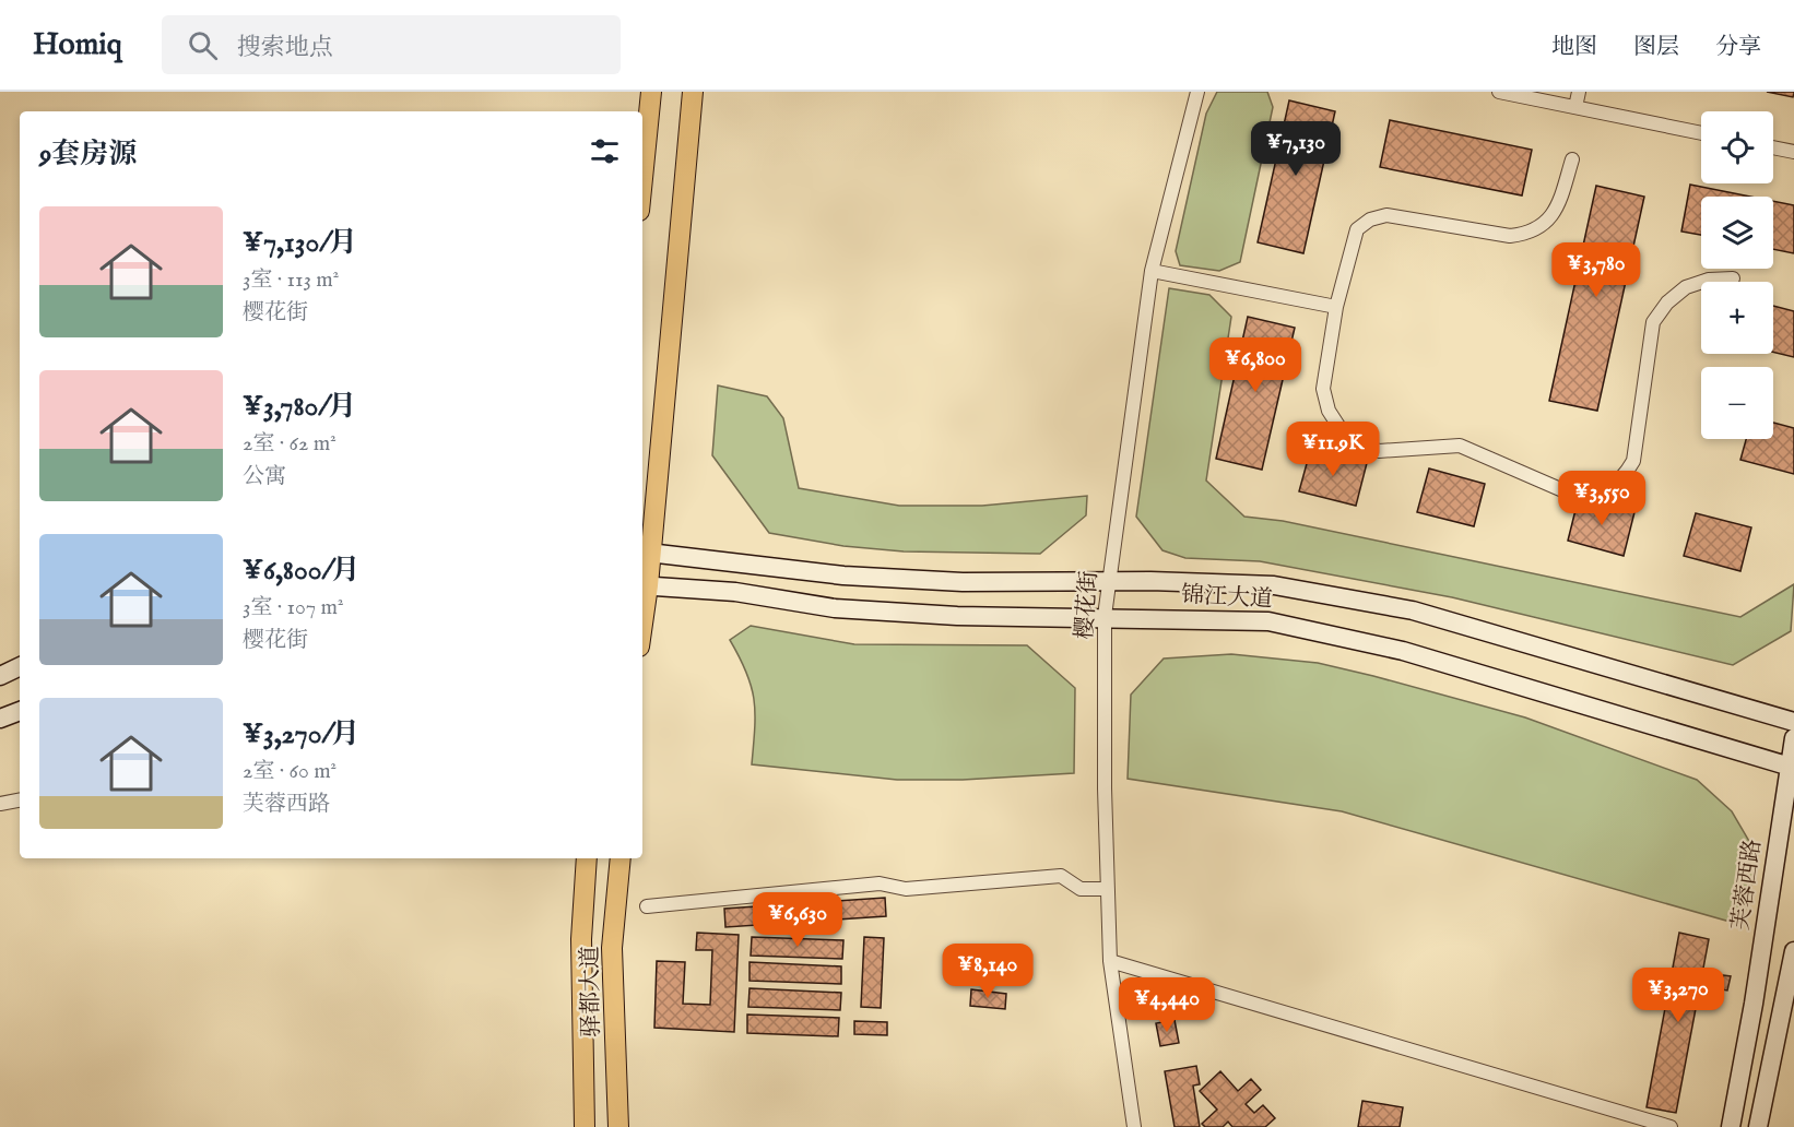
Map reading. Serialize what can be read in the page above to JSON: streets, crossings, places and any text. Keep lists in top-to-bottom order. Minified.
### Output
{"streets":{"main road":["锦江大道","芙蓉西路","驿都大道"],"street":["樱花街"]},"crossings":[["锦江大道","樱花街"],["锦江大道","芙蓉西路"]],"page":{"header":"Homiq","search":"搜索地点","nav":["地图","图层","分享"],"map_buttons":["+","−"],"heading":"9套房源","price":["¥7,130","¥3,780","¥6,800","¥11.9K","¥3,550","¥6,630","¥8,140","¥3,270","¥4,440"],"list":[{"name":"¥7,130/月","note":"3室 · 113 m² · 樱花街"},{"name":"¥3,780/月","note":"2室 · 62 m² · 公寓"},{"name":"¥6,800/月","note":"3室 · 107 m² · 樱花街"},{"name":"¥3,270/月","note":"2室 · 60 m² · 芙蓉西路"}]}}
